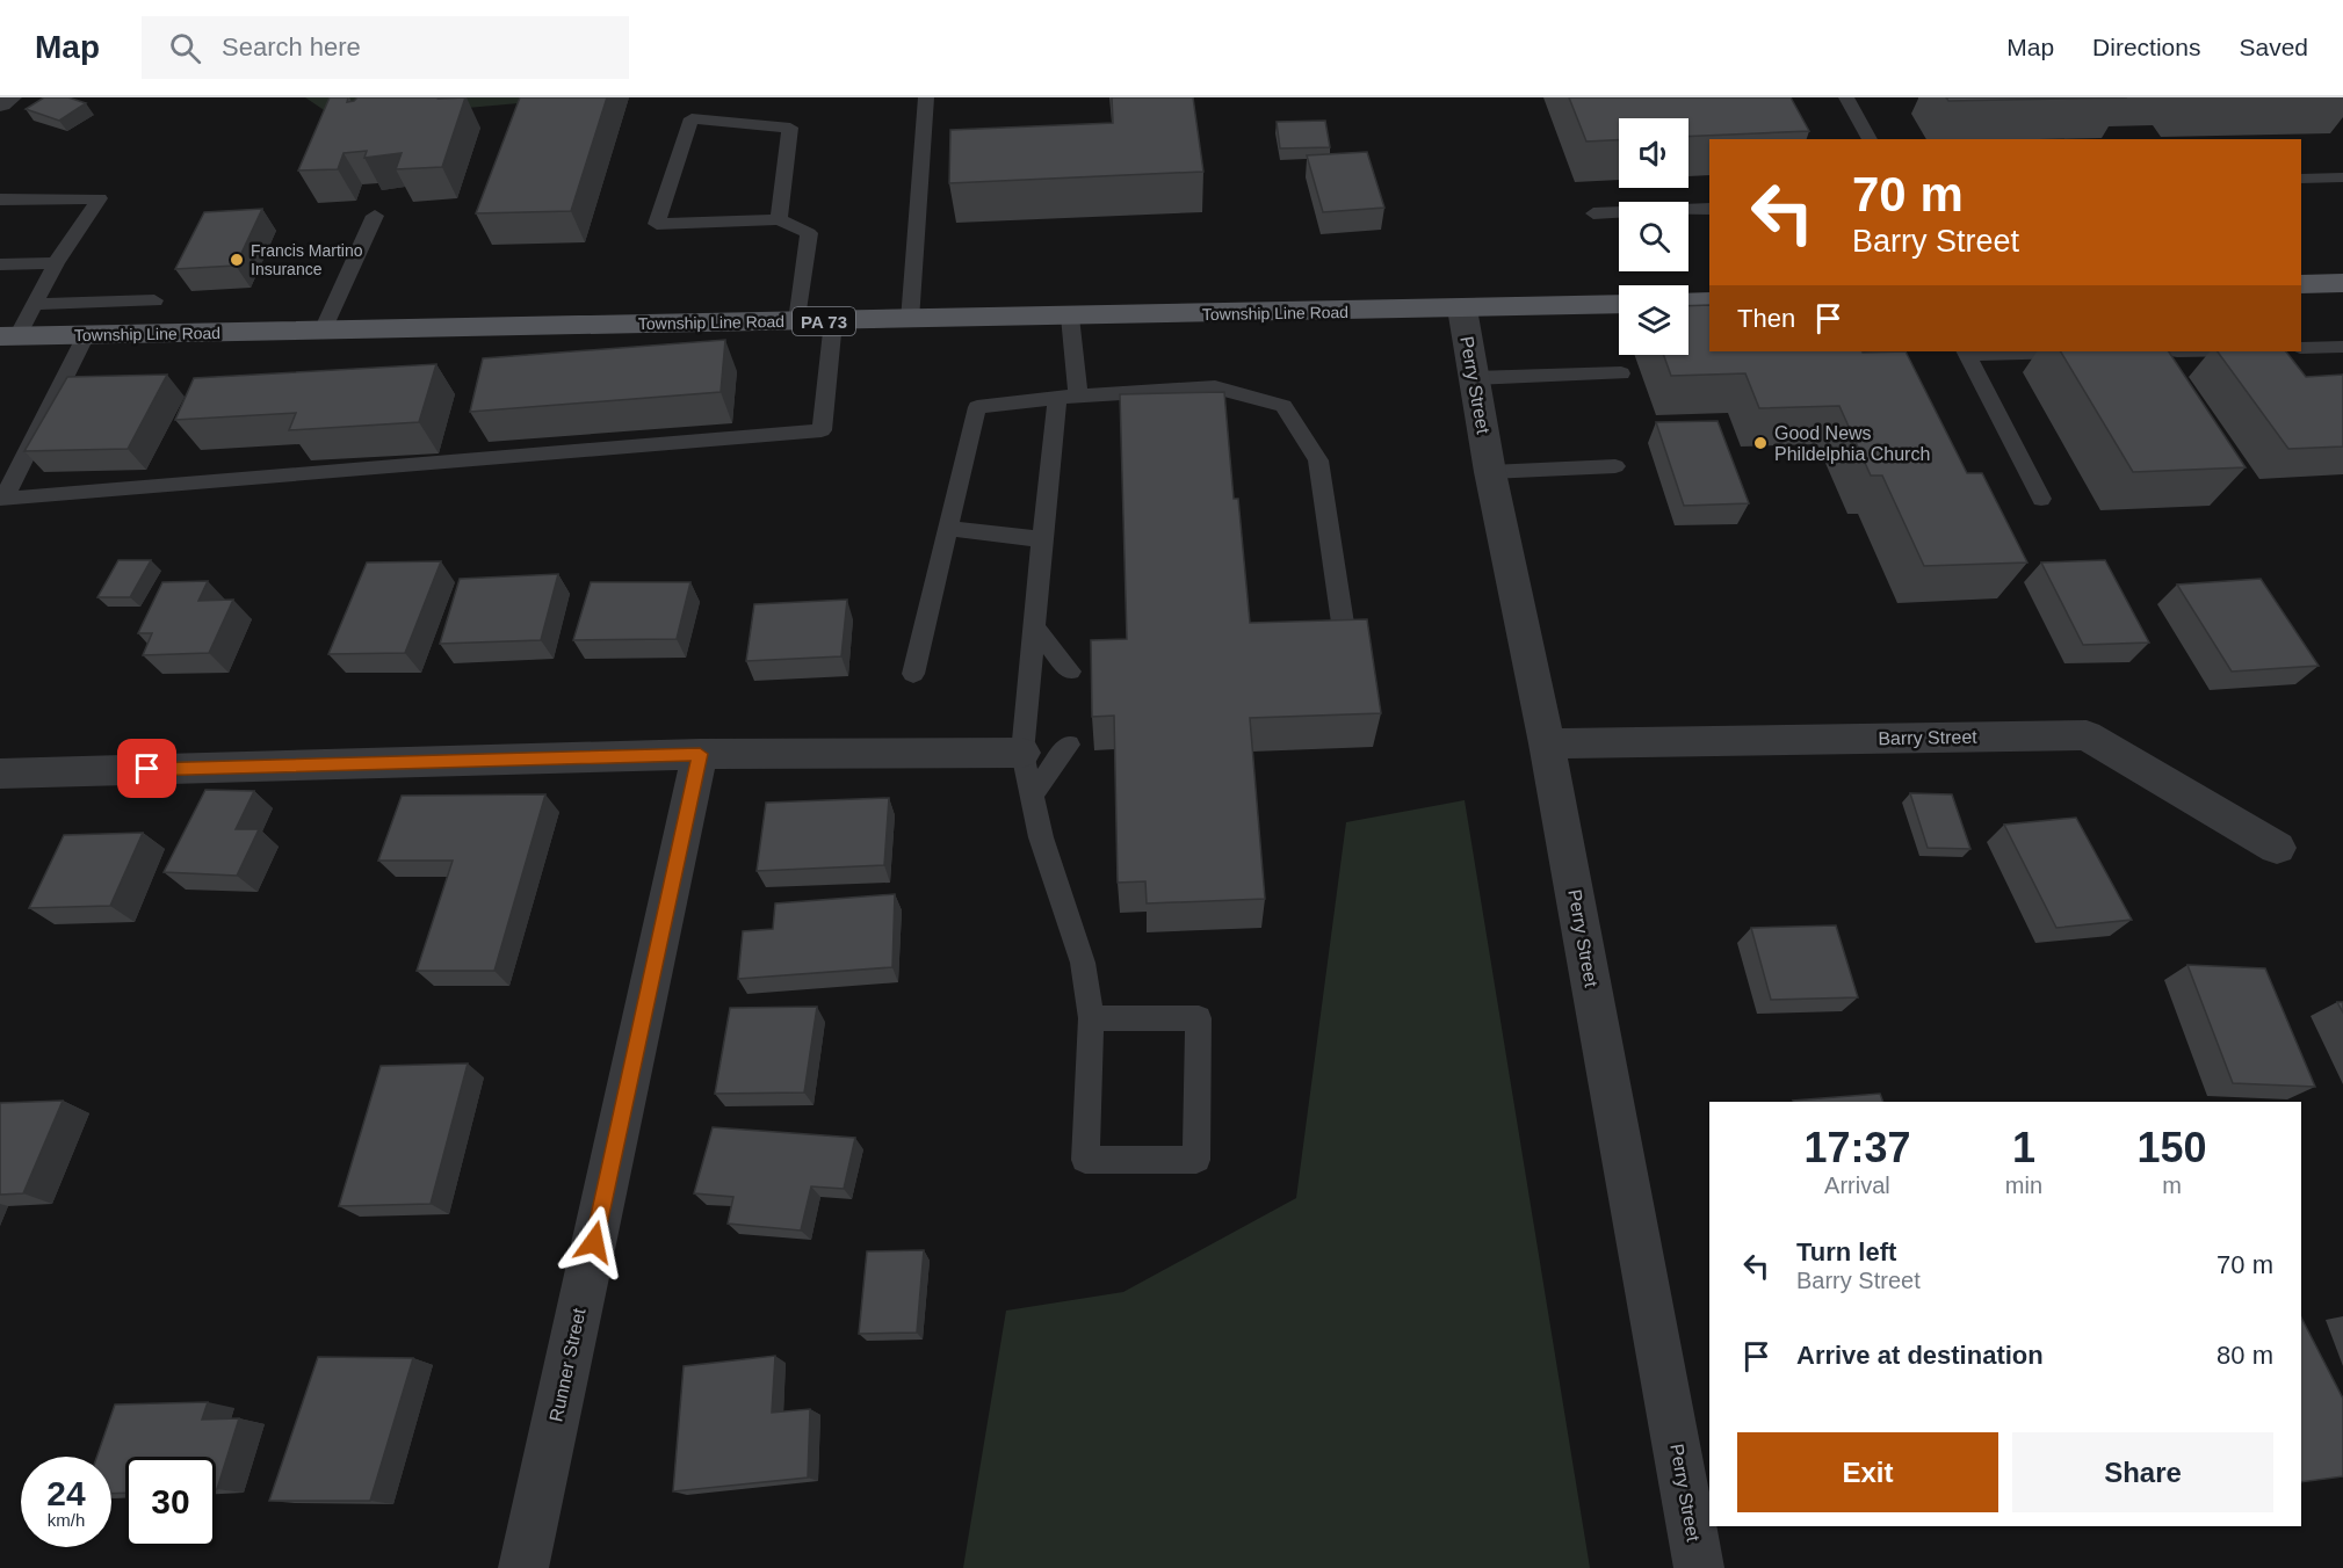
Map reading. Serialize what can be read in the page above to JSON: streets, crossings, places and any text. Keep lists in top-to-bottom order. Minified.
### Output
{"streets":{"main road":["Township Line Road","PA 73"],"street":["Perry Street","Barry Street","Runner Street"]},"crossings":[["Township Line Road","Perry Street"],["Perry Street","Barry Street"]],"places":["Francis Martino Insurance","Good News Phildelphia Church"],"page":{"header":"Map","search":"Search here","nav":["Map","Directions","Saved"],"turn":["70 m","Barry Street"],"then":"Then","eta":["17:37","Arrival","1","min","150","m"],"list":[{"name":"Turn left","note":"Barry Street","value":"70 m"},{"name":"Arrive at destination","value":"80 m"}],"buttons":["Exit","Share"],"speed":"24 km/h","limit":"30"}}
